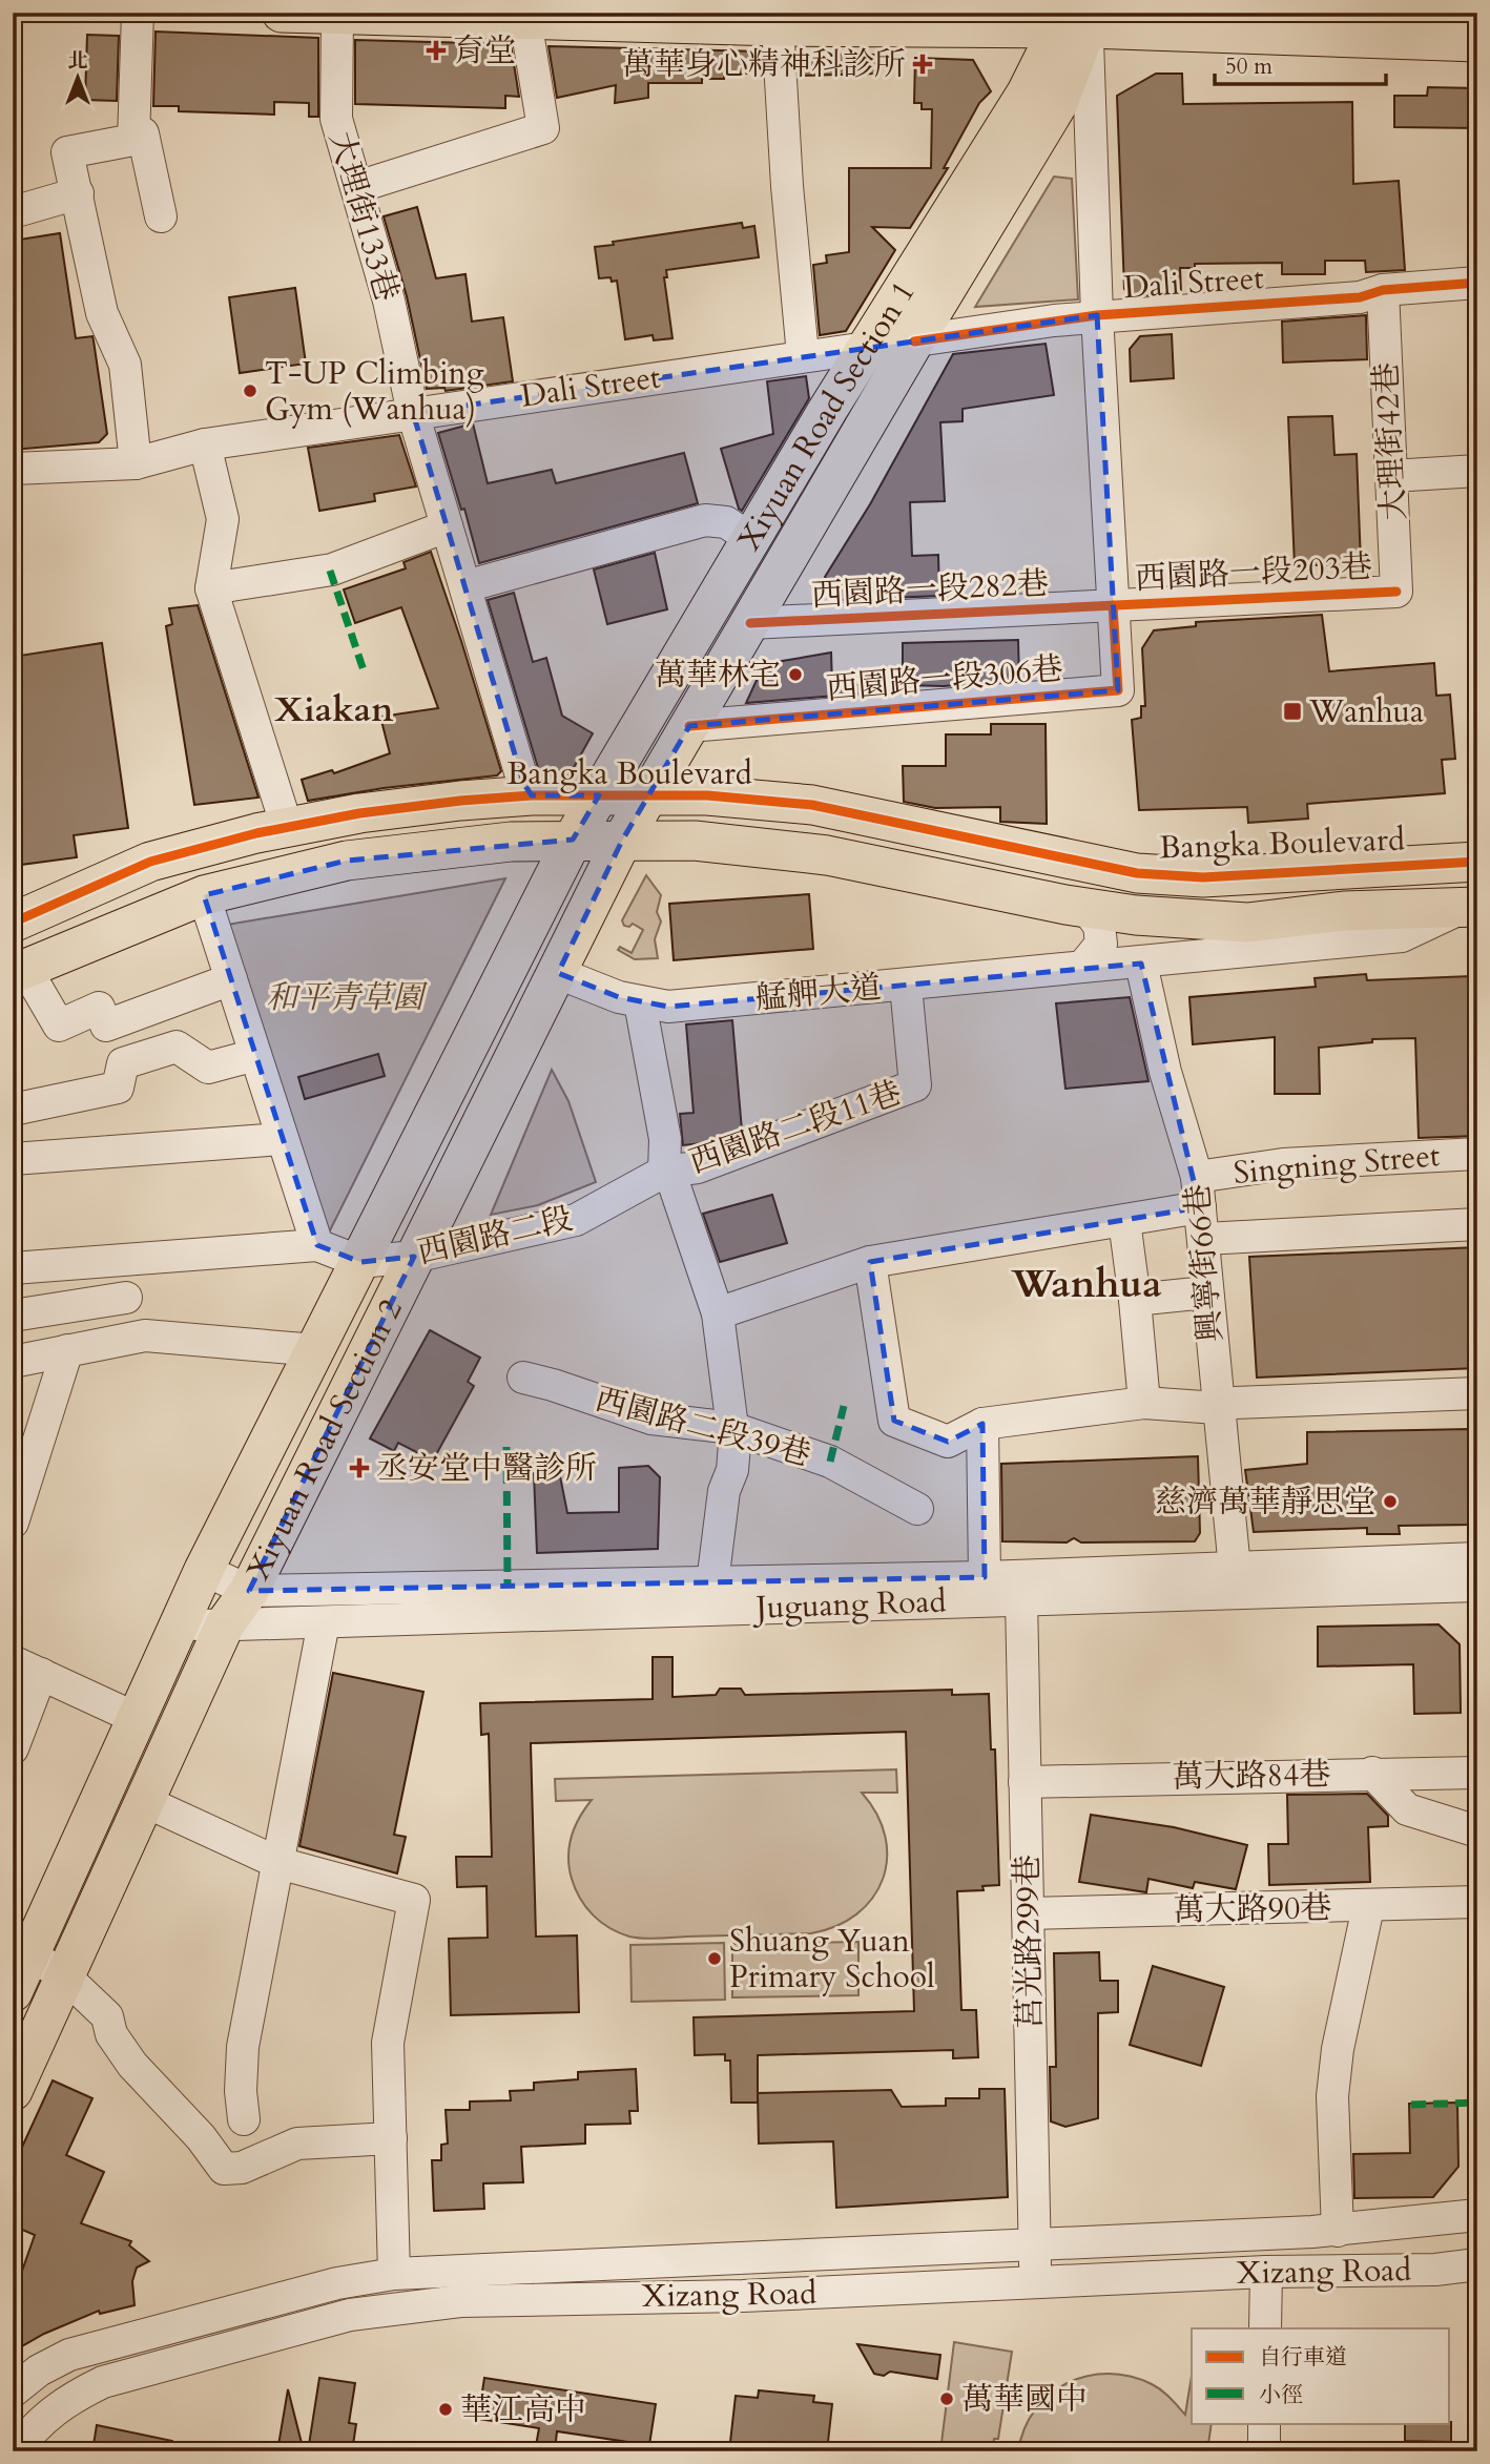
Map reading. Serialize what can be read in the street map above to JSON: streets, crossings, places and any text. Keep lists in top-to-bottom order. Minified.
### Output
{"streets":{"main road":["Xiyuan Road Section 1","Bangka Boulevard","Xiyuan Road Section 2"],"street":["大理街133巷","Dali Street","大理街42巷","西園路一段203巷","西園路一段282巷","西園路一段306巷","艋舺大道","西園路二段11巷","Singning Street","西園路二段","興寧街66巷","西園路二段39巷","Juguang Road","萬大路84巷","萬大路90巷","莒光路299巷","Xizang Road"]},"crossings":[["大理街133巷","Dali Street"],["大理街133巷","Bangka Boulevard"],["Dali Street","Xiyuan Road Section 1"],["Dali Street","大理街42巷"],["Xiyuan Road Section 1","西園路一段282巷"],["Xiyuan Road Section 1","西園路一段306巷"],["Xiyuan Road Section 1","Bangka Boulevard"],["Xiyuan Road Section 1","Xiyuan Road Section 2"],["大理街42巷","西園路一段203巷"],["西園路一段203巷","西園路一段282巷"],["西園路一段203巷","西園路一段306巷"],["西園路一段282巷","西園路一段306巷"],["Bangka Boulevard","艋舺大道"],["Bangka Boulevard","Xiyuan Road Section 2"],["艋舺大道","西園路二段11巷"],["艋舺大道","興寧街66巷"],["艋舺大道","Xiyuan Road Section 2"],["西園路二段11巷","西園路二段"],["Singning Street","興寧街66巷"],["西園路二段","Xiyuan Road Section 2"],["興寧街66巷","Juguang Road"],["Xiyuan Road Section 2","Juguang Road"],["Juguang Road","莒光路299巷"],["萬大路84巷","莒光路299巷"],["萬大路90巷","莒光路299巷"],["莒光路299巷","Xizang Road"]],"districts":["Xiakan","Wanhua"],"parks":["和平青草園"],"places":{"health":["育堂","萬華身心精神科診所","丞安堂中醫診所"],"other":["T-UP Climbing Gym (Wanhua)","萬華林宅","慈濟萬華靜思堂","Shuang Yuan Primary School","萬華國中","華江高中"],"transit":["Wanhua"]},"legend":["自行車道","小徑"],"scale_bar":"50 m","north":"top"}
